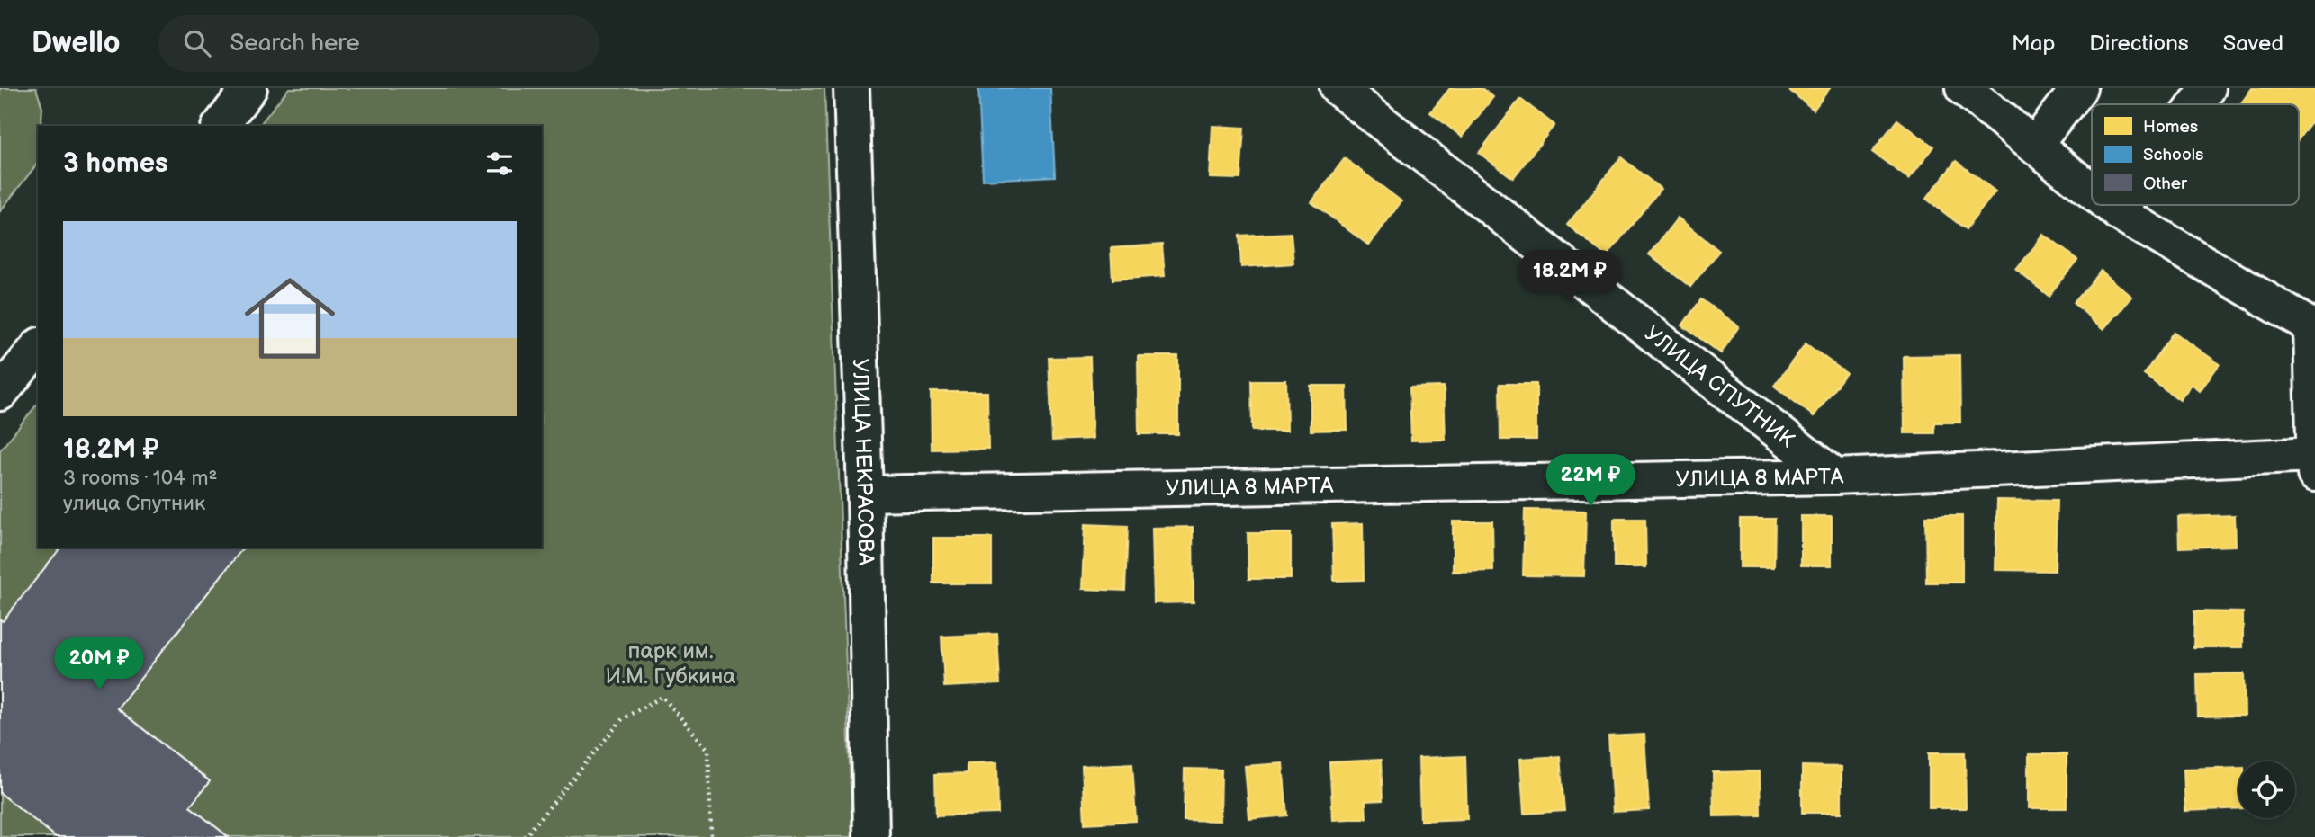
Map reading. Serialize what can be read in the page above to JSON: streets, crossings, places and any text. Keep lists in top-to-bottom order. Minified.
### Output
{"streets":{"street":["УЛИЦА СПУТНИК","УЛИЦА НЕКРАСОВА","УЛИЦА 8 МАРТА"]},"crossings":[["УЛИЦА СПУТНИК","УЛИЦА 8 МАРТА"],["УЛИЦА НЕКРАСОВА","УЛИЦА 8 МАРТА"]],"parks":["парк им. И.М. Губкина"],"legend":["Homes","Schools","Other"],"page":{"header":"Dwello","search":"Search here","nav":["Map","Directions","Saved"],"heading":"3 homes","list":[{"name":"18.2M ₽","note":"3 rooms · 104 m² · улица Спутник"}],"price":["18.2M ₽","22M ₽","20M ₽"]}}
